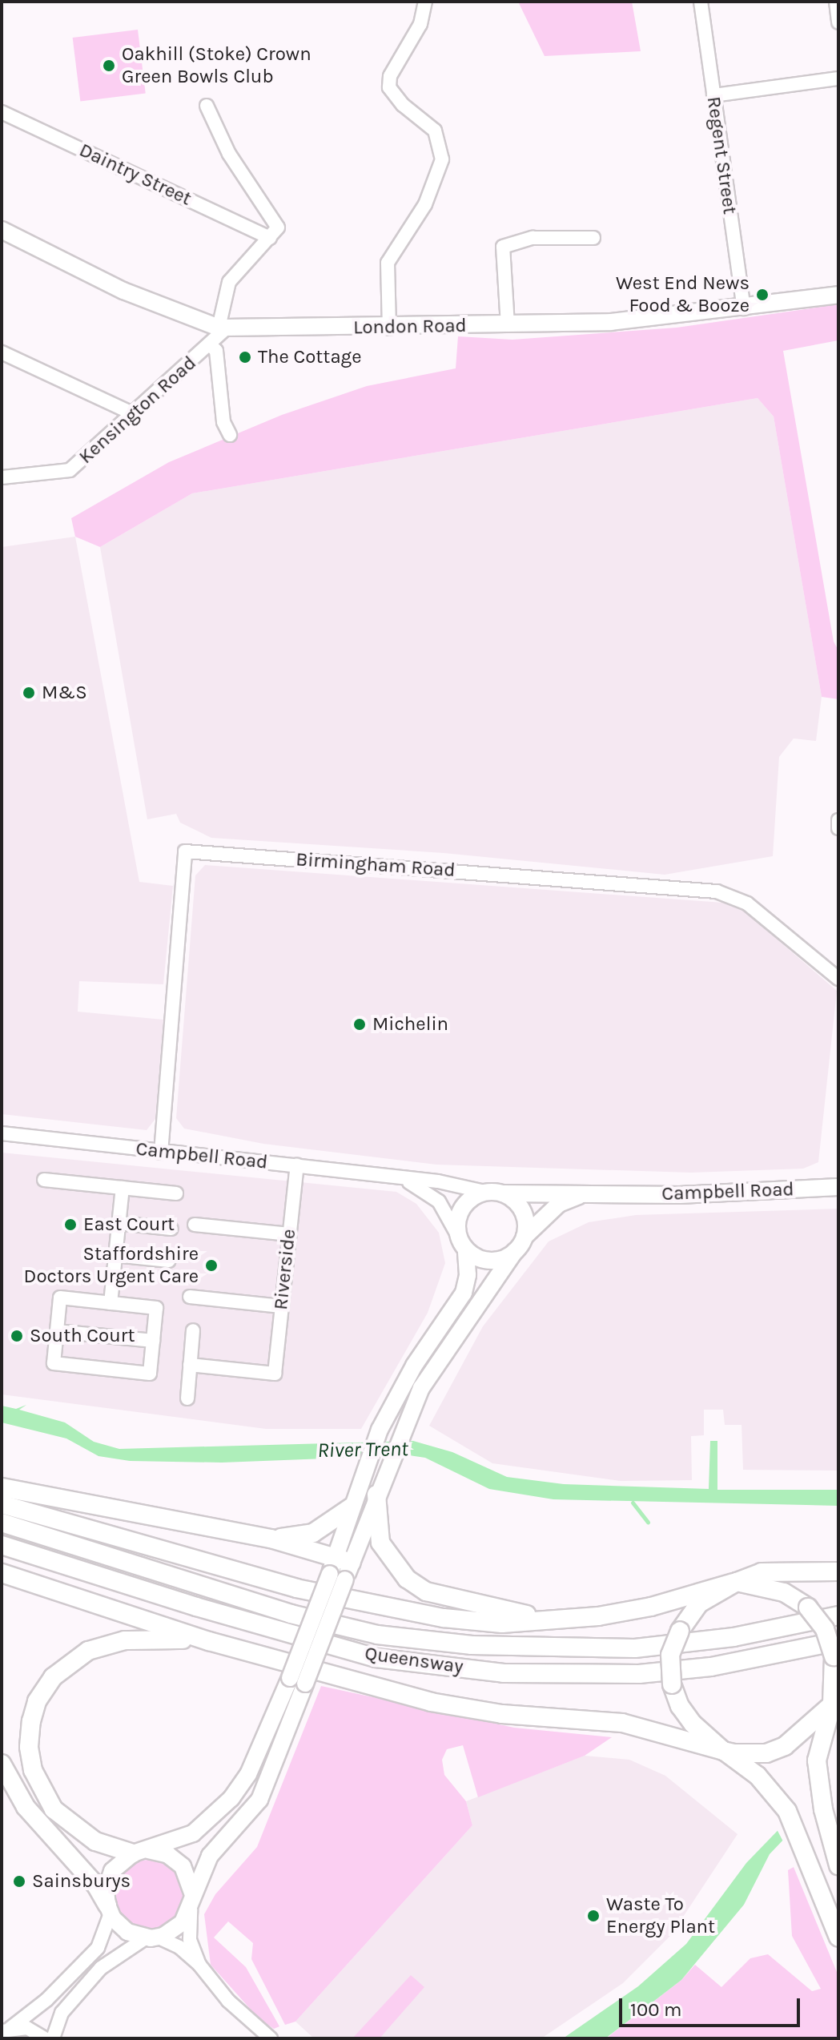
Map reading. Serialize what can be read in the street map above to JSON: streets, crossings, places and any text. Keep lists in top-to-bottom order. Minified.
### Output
{"streets":{"highway":["Queensway"],"main road":["London Road","Campbell Road"],"street":["Regent Street","Daintry Street","Kensington Road","Birmingham Road","Riverside"]},"crossings":[["Regent Street","London Road"],["London Road","Kensington Road"],["Birmingham Road","Campbell Road"],["Campbell Road","Riverside"]],"water":["River Trent"],"places":["Oakhill (Stoke) Crown Green Bowls Club","West End News Food & Booze","The Cottage","M&S","Michelin","East Court","Staffordshire Doctors Urgent Care","South Court","Sainsburys","Waste To Energy Plant"],"scale_bar":"100 m"}
